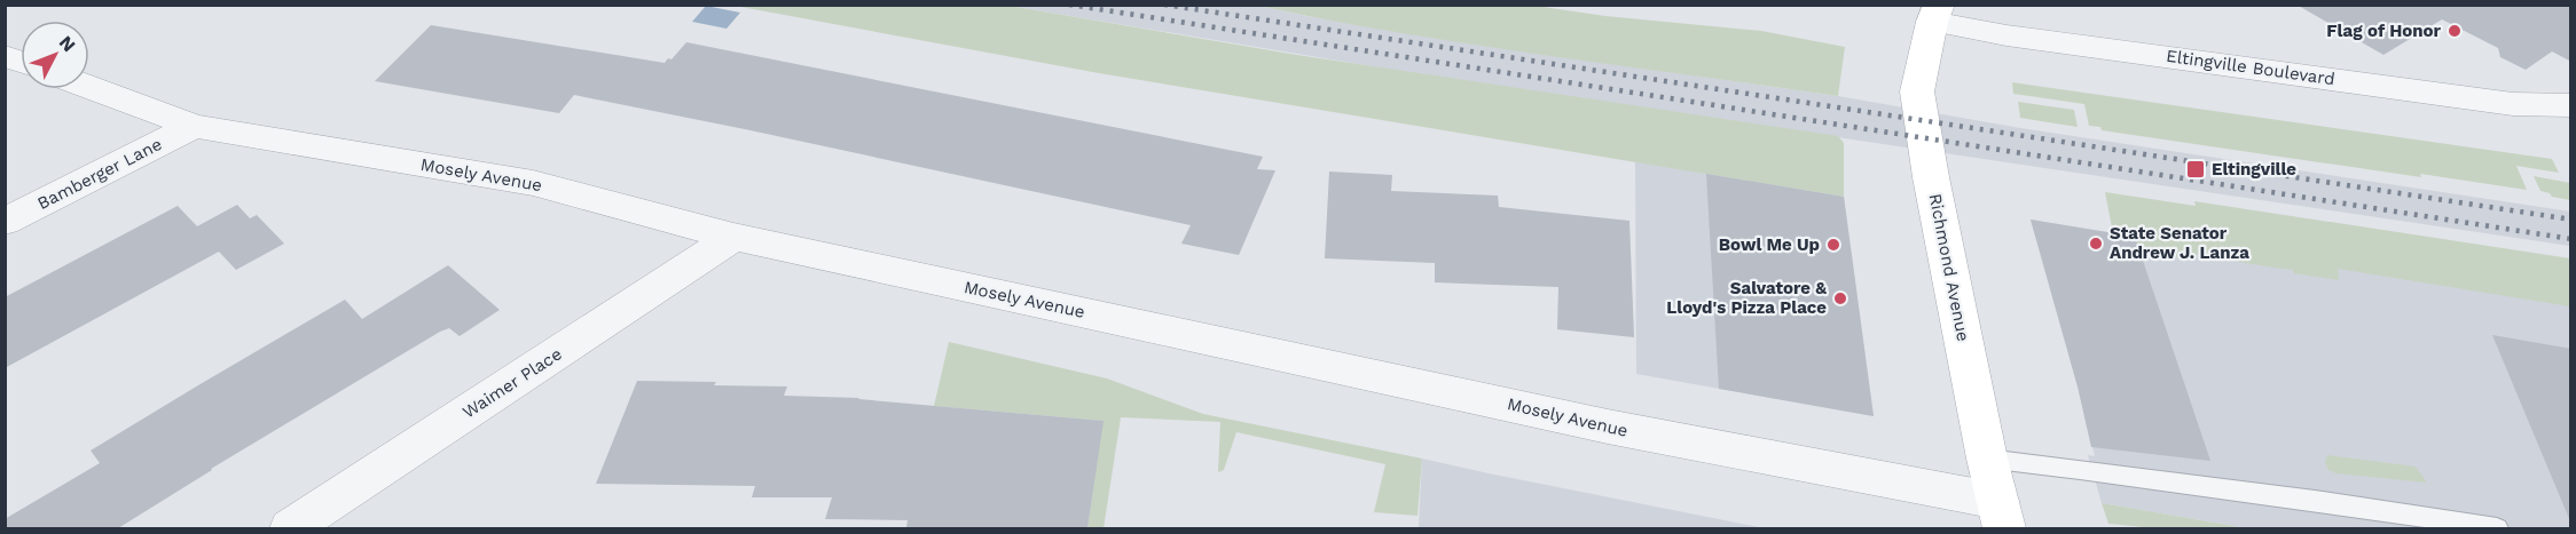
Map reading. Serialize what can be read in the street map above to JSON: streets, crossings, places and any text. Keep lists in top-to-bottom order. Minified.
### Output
{"streets":{"main road":["Richmond Avenue"],"street":["Eltingville Boulevard","Bamberger Lane","Mosely Avenue","Waimer Place"]},"crossings":[["Eltingville Boulevard","Richmond Avenue"],["Bamberger Lane","Mosely Avenue"],["Mosely Avenue","Richmond Avenue"],["Mosely Avenue","Waimer Place"]],"places":{"other":["Flag of Honor","State Senator Andrew J. Lanza","Bowl Me Up","Salvatore & Lloyd's Pizza Place"],"transit":["Eltingville"]},"north":"top right"}
